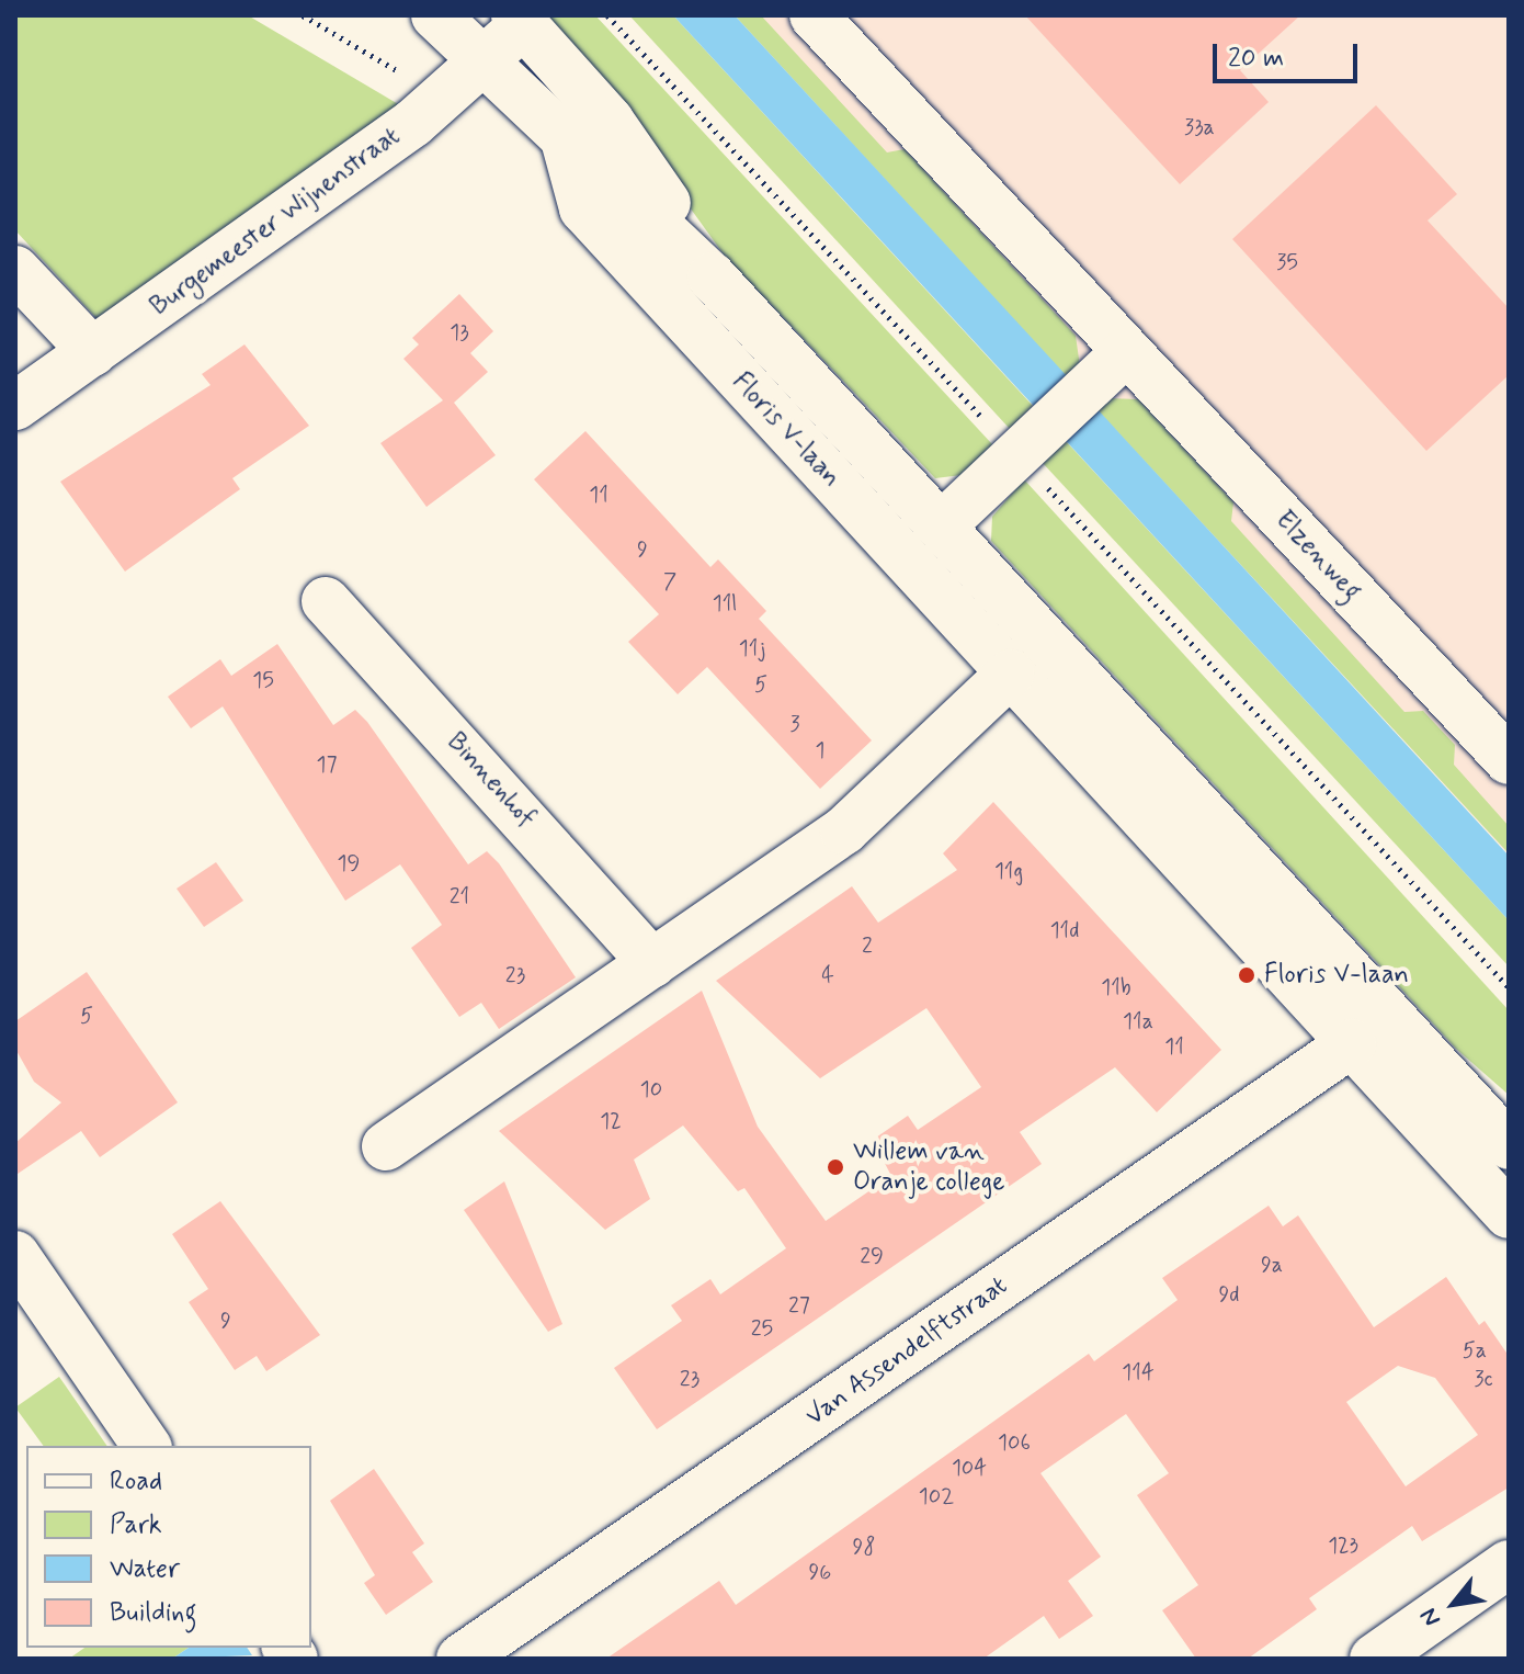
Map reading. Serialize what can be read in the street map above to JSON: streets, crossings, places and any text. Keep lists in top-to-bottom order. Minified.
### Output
{"streets":{"street":["Burgemeester Wijnenstraat","Floris V-laan","Elzenweg","Binnenhof","Van Assendelftstraat"]},"crossings":[["Burgemeester Wijnenstraat","Floris V-laan"],["Floris V-laan","Van Assendelftstraat"]],"places":["Floris V-laan","Willem van Oranje college"],"house_numbers":["33a","35","13","11","9","7","11l","11j","15","5","3","1","17","19","11g","21","11d","2","23","4","11b","5","11a","11","10","12","29","9a","9d","27","9","25","5a","114","23","3c","106","104","102","123","98","96"],"legend":["Road","Park","Water","Building"],"scale_bar":"20 m","north":"bottom left"}
